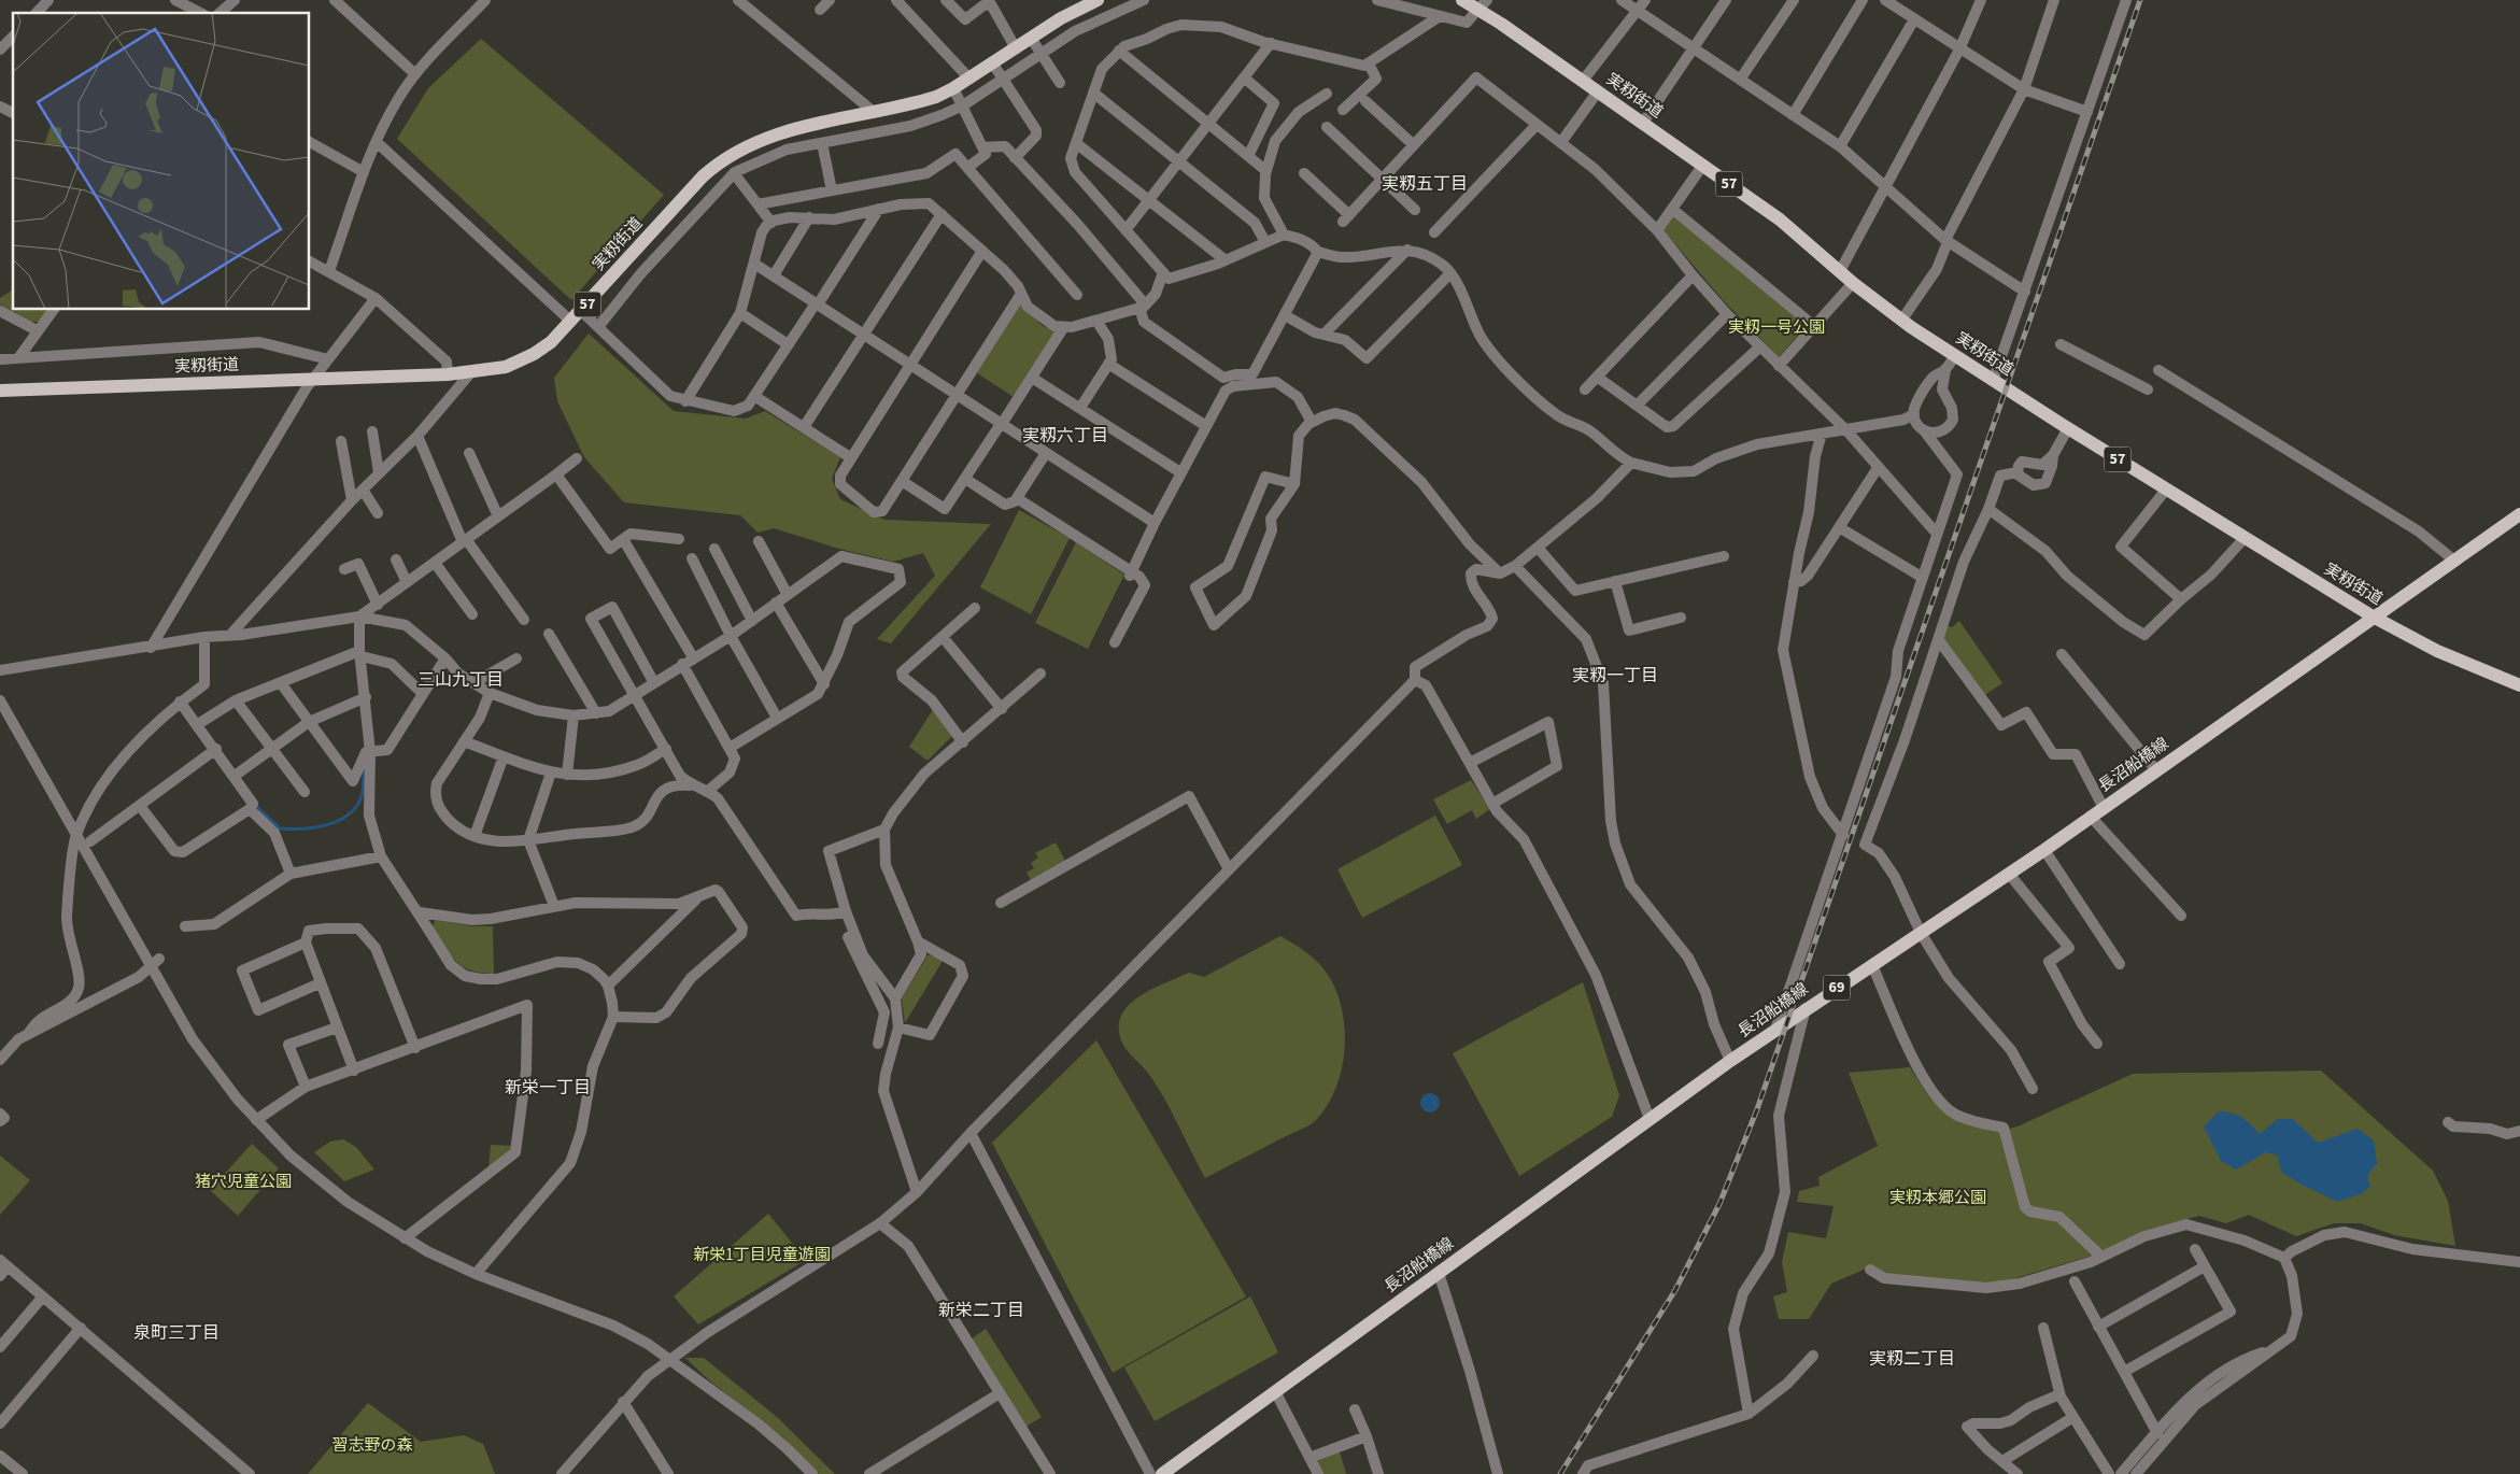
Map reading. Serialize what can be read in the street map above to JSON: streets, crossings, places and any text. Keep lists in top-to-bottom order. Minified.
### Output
{"streets":{"main road":["実籾街道","57","長沼船橋線","69"]},"crossings":[["実籾街道","長沼船橋線"]],"districts":["実籾五丁目","実籾六丁目","実籾一丁目","三山九丁目","新栄一丁目","新栄二丁目","泉町三丁目","実籾二丁目"],"parks":["実籾一号公園","猪穴児童公園","実籾本郷公園","新栄1丁目児童遊園","習志野の森"]}
